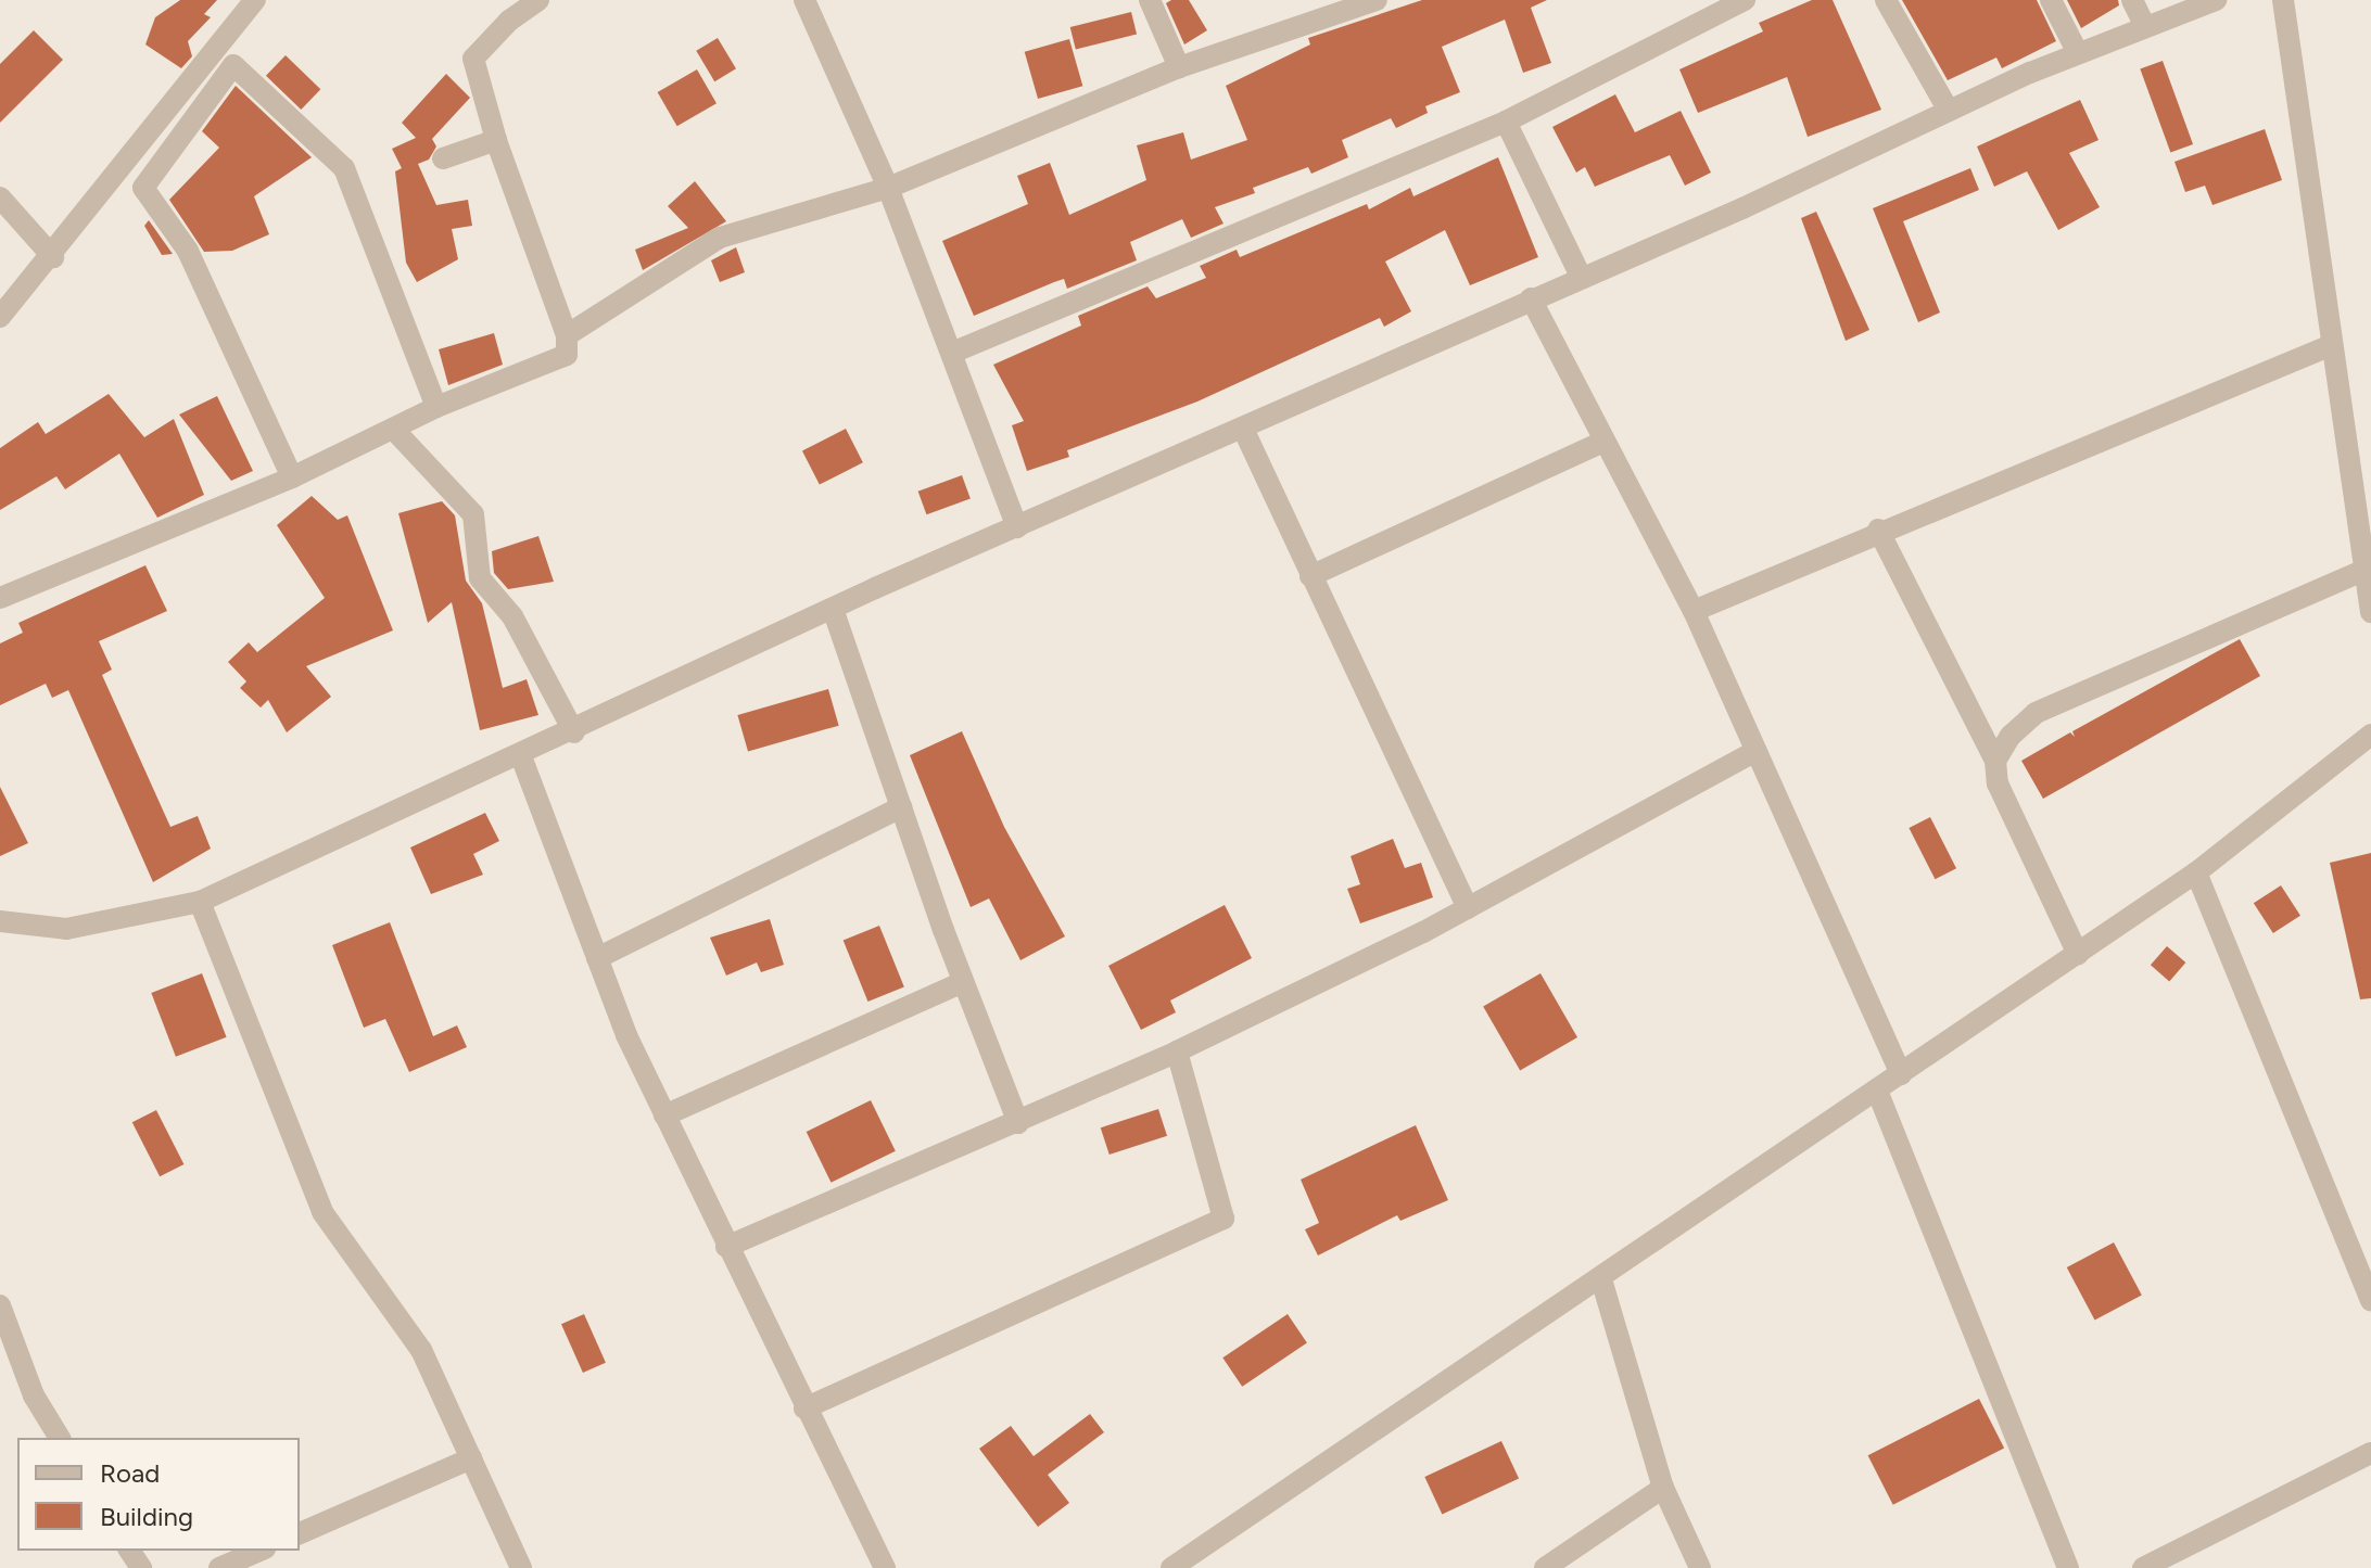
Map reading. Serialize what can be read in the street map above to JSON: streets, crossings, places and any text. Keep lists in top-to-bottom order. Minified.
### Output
{"legend":["Road","Building"]}
